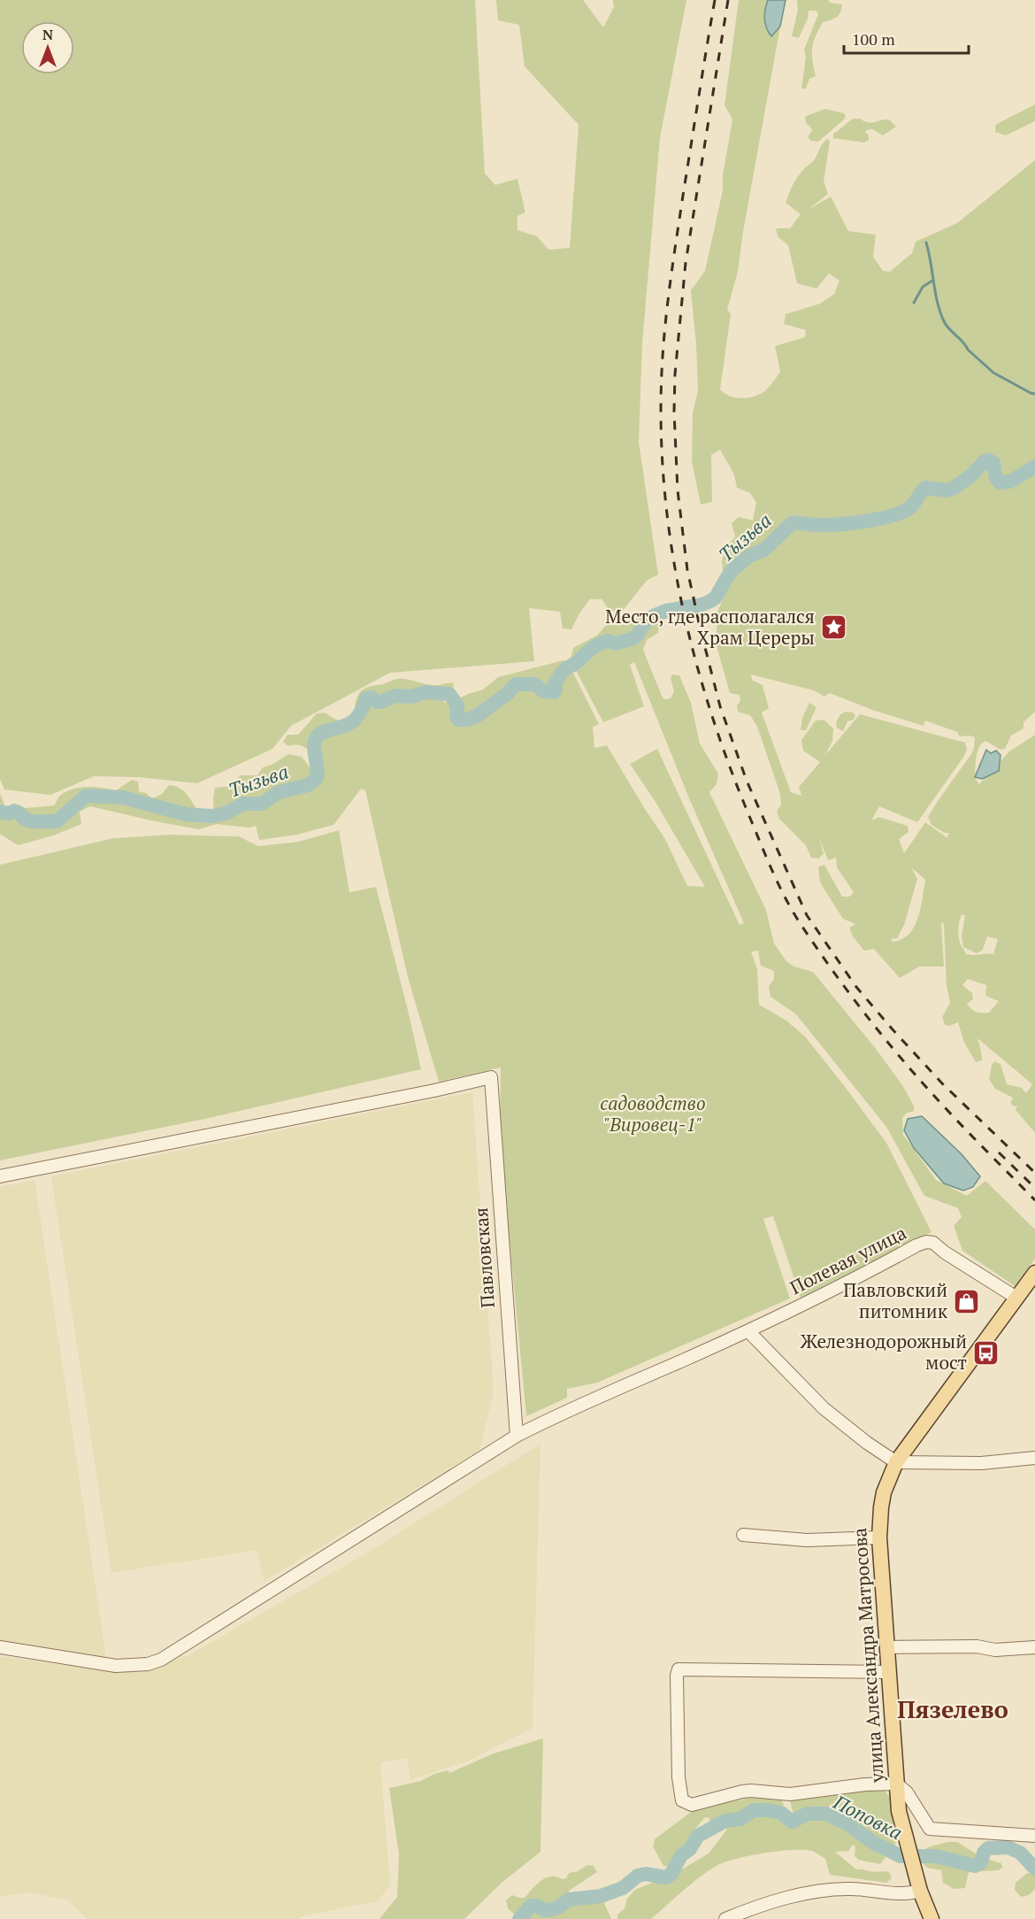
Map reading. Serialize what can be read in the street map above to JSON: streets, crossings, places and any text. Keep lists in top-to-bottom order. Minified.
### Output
{"streets":{"main road":["улица Александра Матросова"],"street":["Павловская","Полевая улица"]},"crossings":[["Полевая улица","улица Александра Матросова"]],"districts":["Пязелево"],"water":["Тызьва","Поповка"],"parks":["садоводство \"Вировец-1\""],"places":{"place":["Место, где располагался Храм Цереры"],"shop":["Павловский питомник"],"bus stop":["Железнодорожный мост"]},"scale_bar":"100 m","north":"top"}
